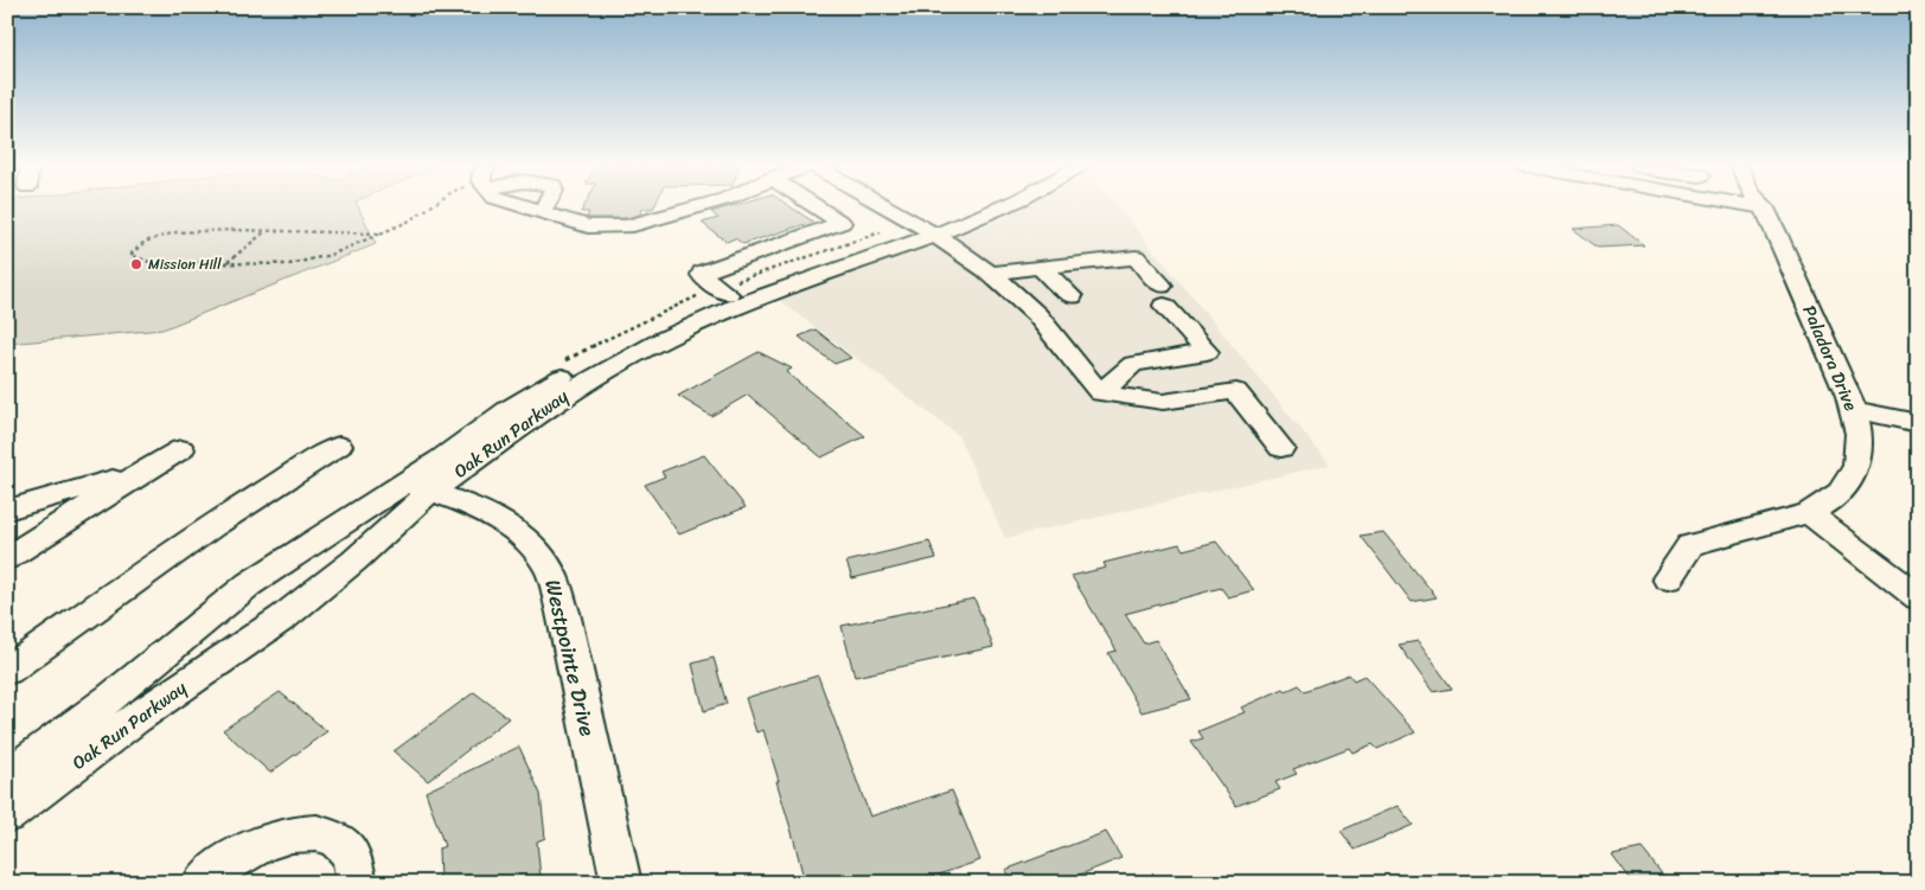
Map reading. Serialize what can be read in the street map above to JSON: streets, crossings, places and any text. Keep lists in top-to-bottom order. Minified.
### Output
{"streets":{"street":["Paladora Drive","Oak Run Parkway","Westpointe Drive"]},"crossings":[["Oak Run Parkway","Westpointe Drive"]],"places":["Mission Hill"]}
